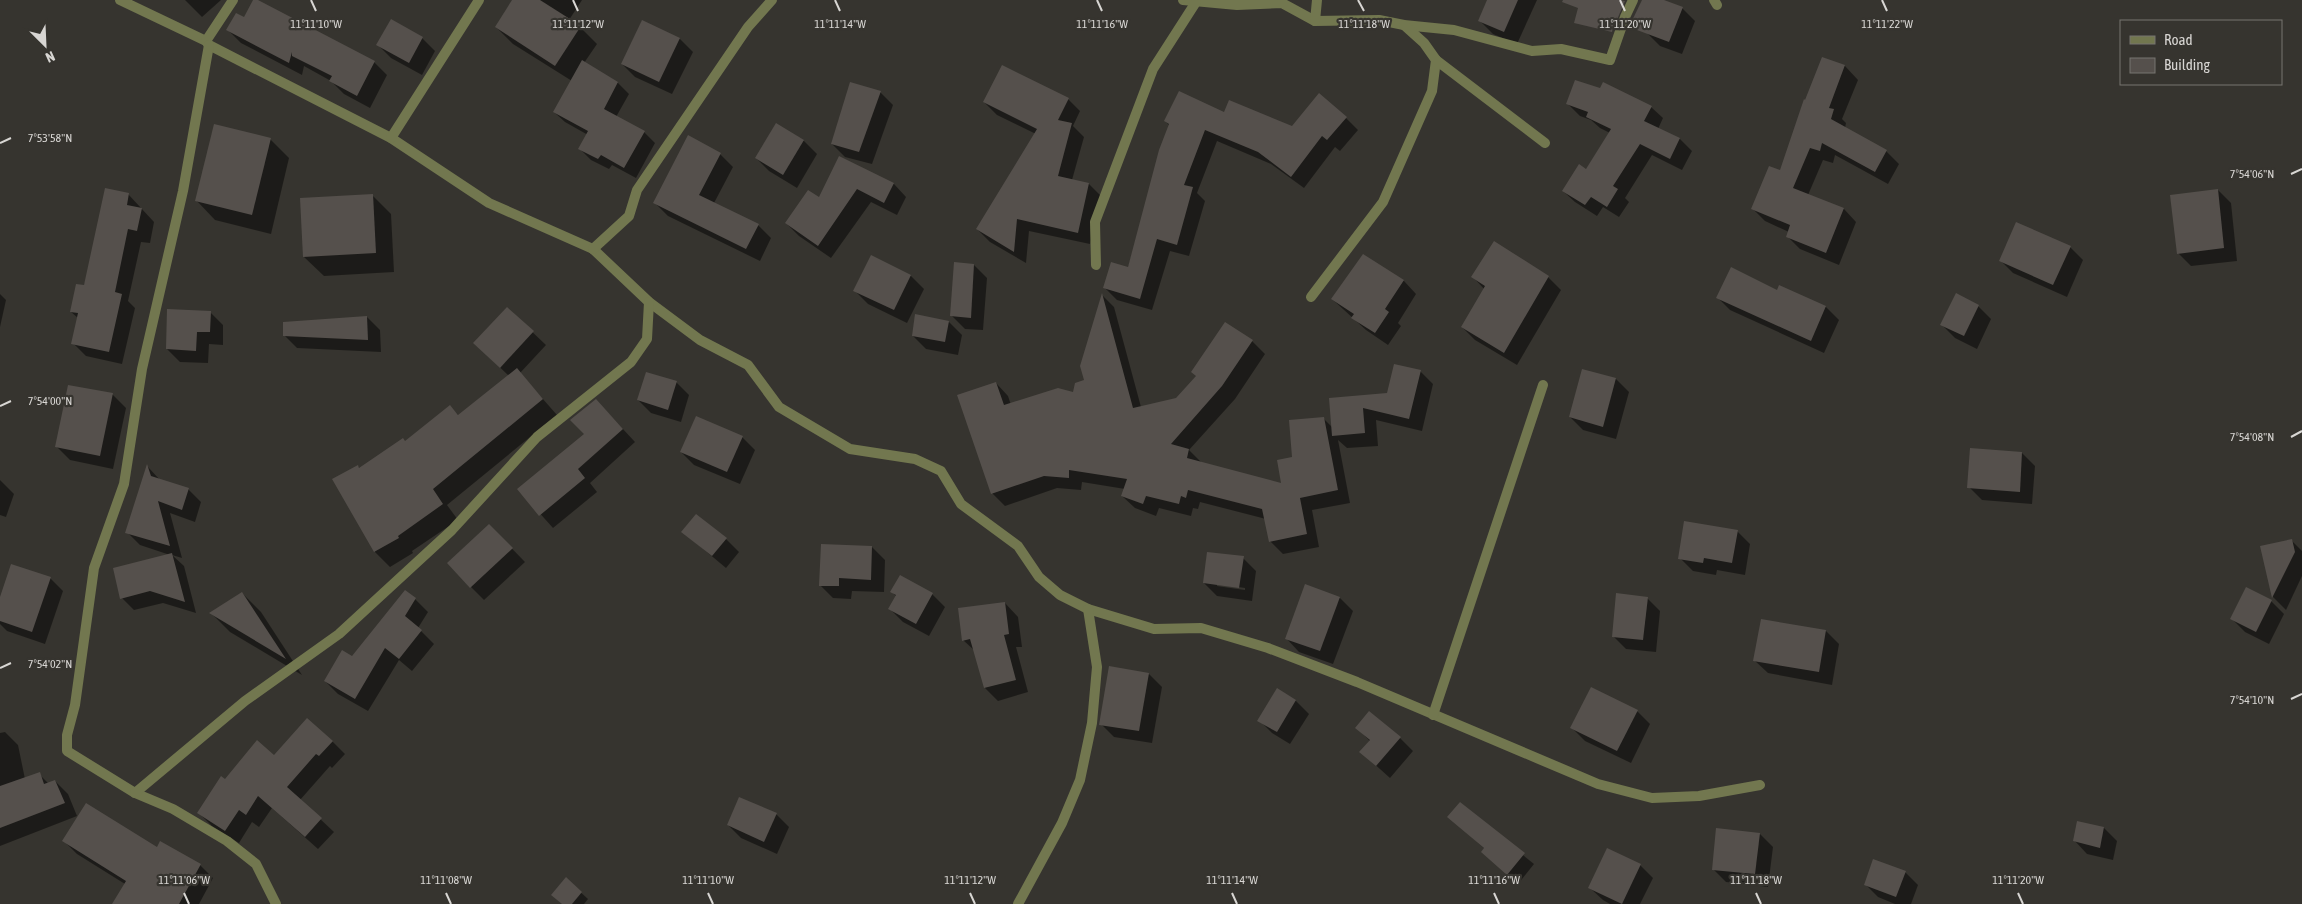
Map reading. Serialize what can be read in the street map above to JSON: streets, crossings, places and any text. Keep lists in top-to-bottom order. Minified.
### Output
{"legend":["Road","Building"],"north":"bottom right","coordinates":["11°11'10\"W","11°11'12\"W","11°11'14\"W","11°11'16\"W","11°11'18\"W","11°11'20\"W","11°11'22\"W","7°53'58\"N","7°54'06\"N","7°54'00\"N","7°54'08\"N","7°54'02\"N","7°54'10\"N","11°11'06\"W","11°11'08\"W"]}
